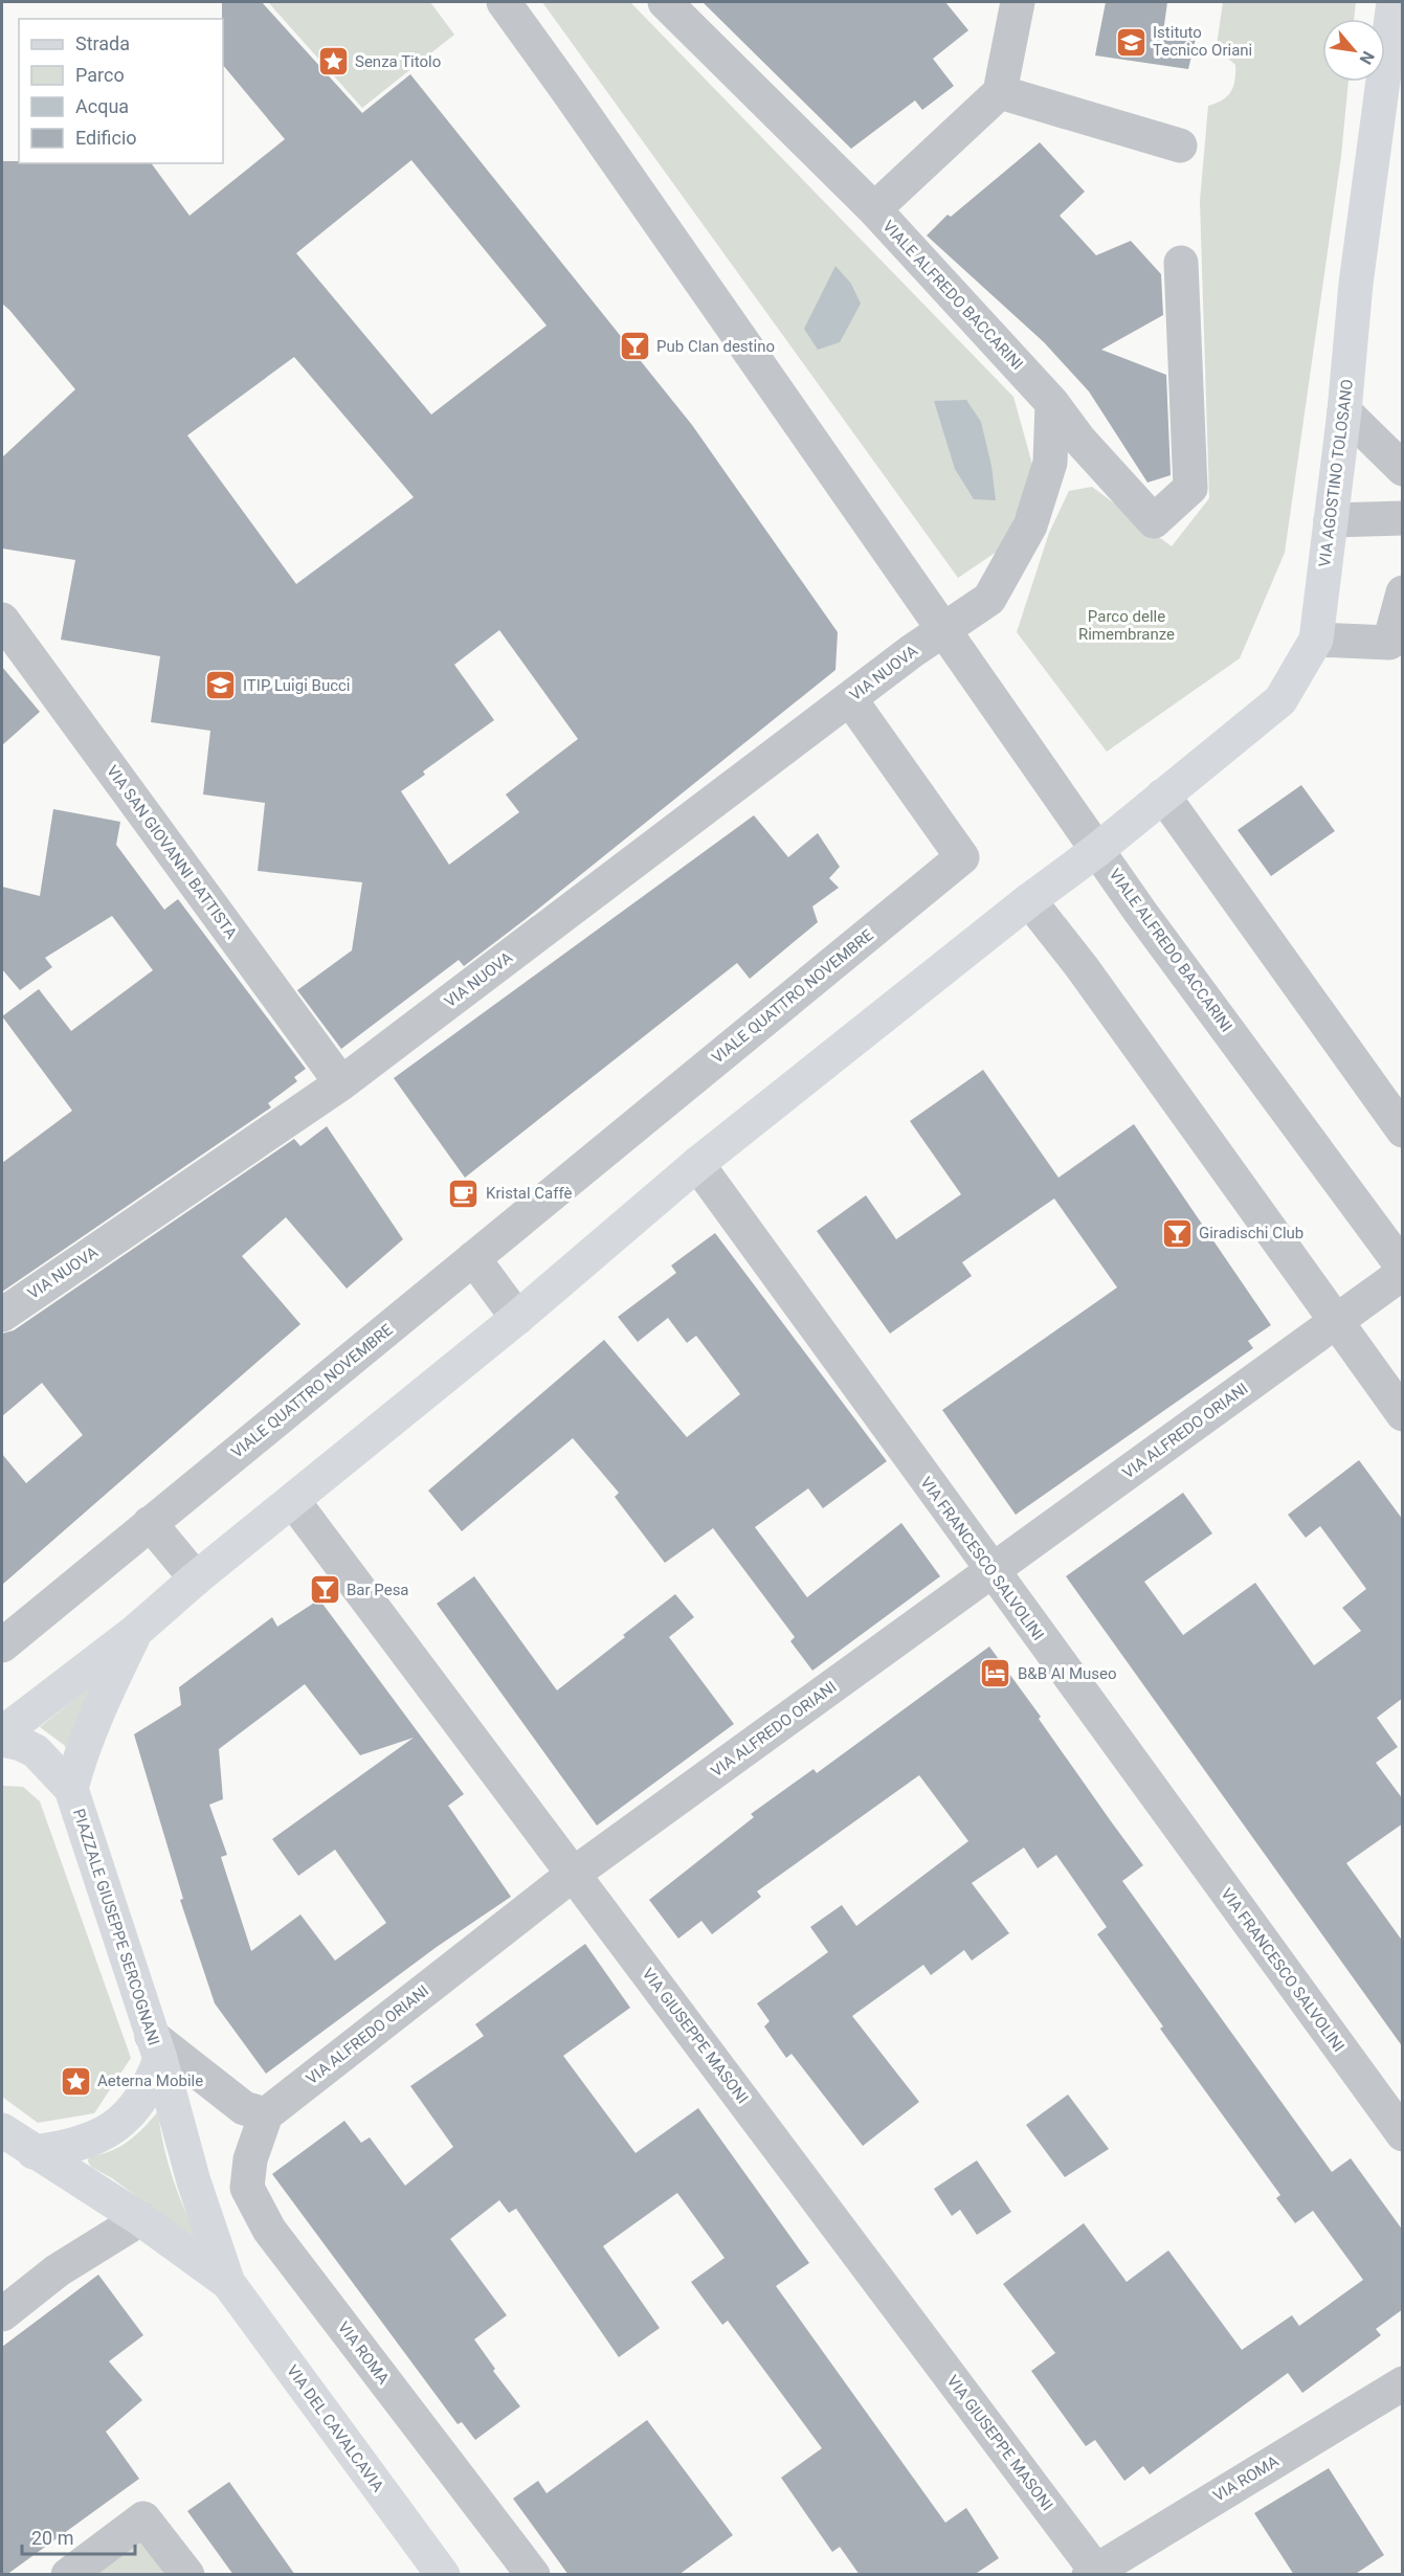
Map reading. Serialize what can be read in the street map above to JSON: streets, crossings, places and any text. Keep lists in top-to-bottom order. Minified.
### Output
{"streets":{"main road":["VIA AGOSTINO TOLOSANO","PIAZZALE GIUSEPPE SERCOGNANI","VIA DEL CAVALCAVIA"],"street":["VIALE ALFREDO BACCARINI","VIA NUOVA","VIA SAN GIOVANNI BATTISTA","VIALE QUATTRO NOVEMBRE","VIA ALFREDO ORIANI","VIA FRANCESCO SALVOLINI","VIA GIUSEPPE MASONI","VIA ROMA"]},"crossings":[["VIALE ALFREDO BACCARINI","VIA AGOSTINO TOLOSANO"],["VIALE ALFREDO BACCARINI","VIA NUOVA"],["VIA NUOVA","VIA SAN GIOVANNI BATTISTA"],["VIA NUOVA","VIALE QUATTRO NOVEMBRE"],["VIA ALFREDO ORIANI","VIA FRANCESCO SALVOLINI"],["VIA ALFREDO ORIANI","VIA GIUSEPPE MASONI"],["VIA ALFREDO ORIANI","VIA ROMA"],["PIAZZALE GIUSEPPE SERCOGNANI","VIA DEL CAVALCAVIA"],["VIA GIUSEPPE MASONI","VIA ROMA"]],"parks":["Parco delle Rimembranze"],"places":{"school or university":["Istituto Tecnico Oriani","ITIP Luigi Bucci"],"place":["Senza Titolo","Aeterna Mobile"],"bar":["Pub Clan destino","Giradischi Club","Bar Pesa"],"cafe":["Kristal Caffè"],"hotel":["B&B Al Museo"]},"legend":["Strada","Parco","Acqua","Edificio"],"scale_bar":"20 m","north":"bottom right"}
